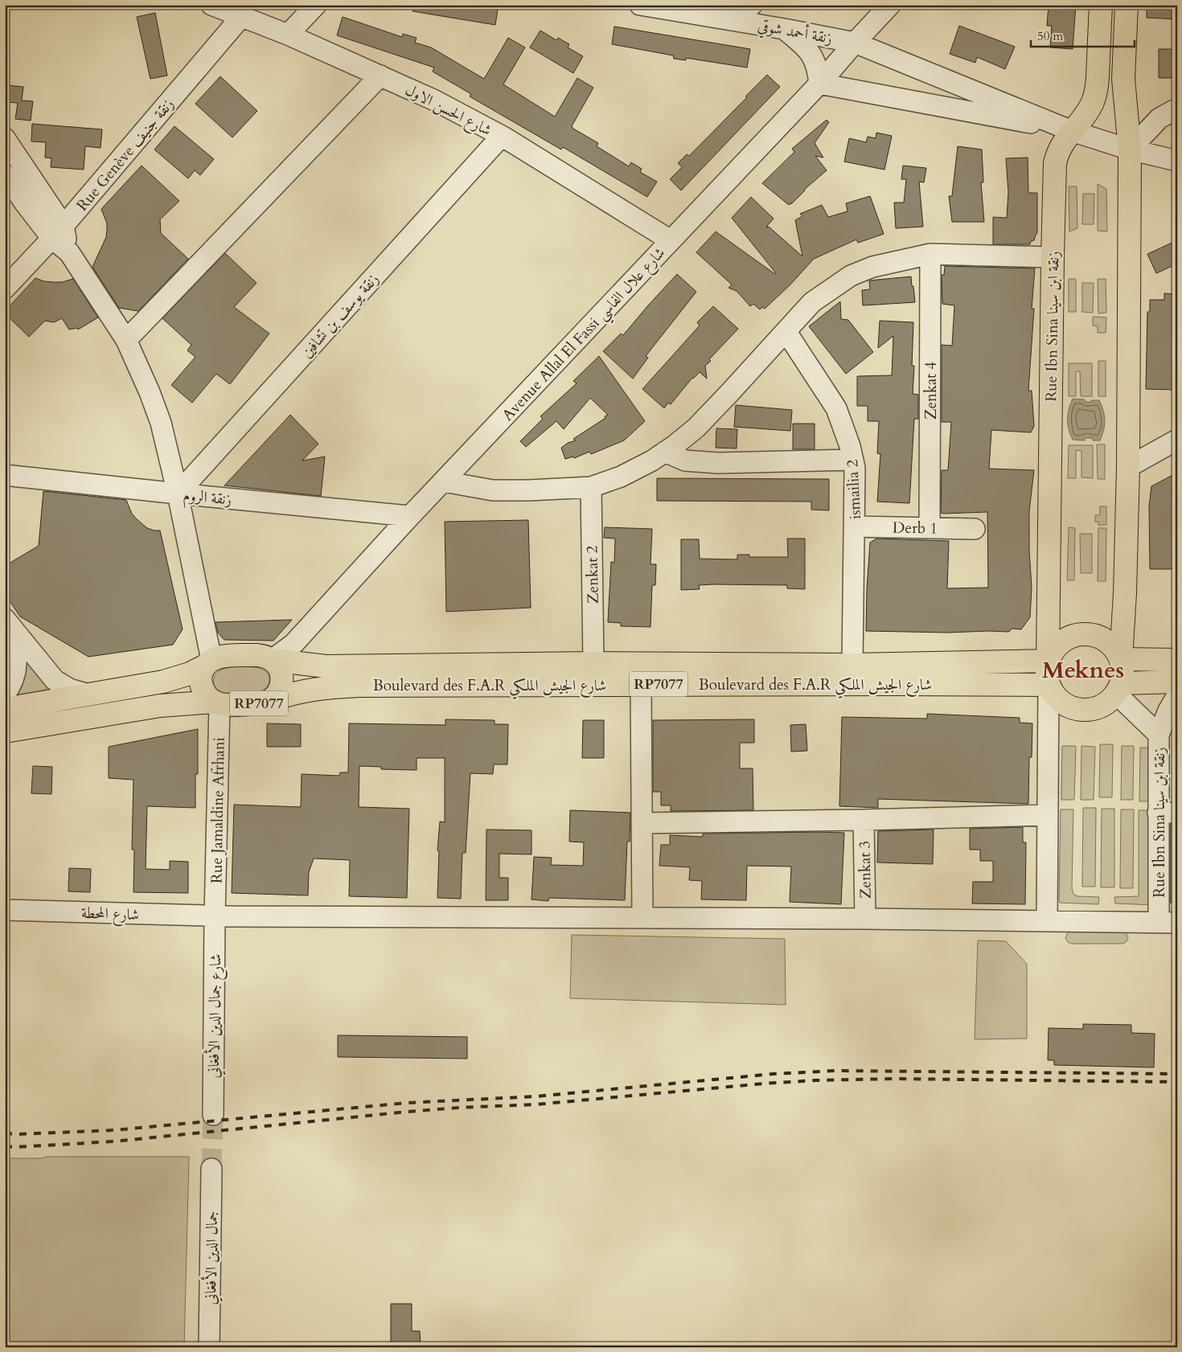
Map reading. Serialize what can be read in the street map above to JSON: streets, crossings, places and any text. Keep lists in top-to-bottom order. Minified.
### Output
{"streets":{"main road":["Rue Ibn Sina زنقة ابن سينا","RP7077","Boulevard des F.A.R شارع الجيش الملكي"],"street":["زنقة أحمد شوقي","شارع الحسن الاول","Rue Genève زنقة جنيف","زنقة يوسف بن تشافين","Avenue Allal El Fassi شارع علال الفاسي","Zenkat 4","ismailia 2","زنقة الروم","Derb 1","Zenkat 2","Rue Jamaldine Afrhani","Zenkat 3","شارع المحطة","شارع جمال الدين الأفغاني","جمال الدين الأفغاني"]},"crossings":[["زنقة أحمد شوقي","Rue Ibn Sina زنقة ابن سينا"],["زنقة أحمد شوقي","Avenue Allal El Fassi شارع علال الفاسي"],["شارع الحسن الاول","Rue Genève زنقة جنيف"],["شارع الحسن الاول","زنقة يوسف بن تشافين"],["شارع الحسن الاول","Avenue Allal El Fassi شارع علال الفاسي"],["زنقة يوسف بن تشافين","زنقة الروم"],["Rue Ibn Sina زنقة ابن سينا","Boulevard des F.A.R شارع الجيش الملكي"],["Rue Ibn Sina زنقة ابن سينا","شارع المحطة"],["Avenue Allal El Fassi شارع علال الفاسي","زنقة الروم"],["Avenue Allal El Fassi شارع علال الفاسي","RP7077"],["Avenue Allal El Fassi شارع علال الفاسي","Boulevard des F.A.R شارع الجيش الملكي"],["Avenue Allal El Fassi شارع علال الفاسي","Rue Jamaldine Afrhani"],["Zenkat 4","Derb 1"],["ismailia 2","Derb 1"],["ismailia 2","Boulevard des F.A.R شارع الجيش الملكي"],["Zenkat 2","Boulevard des F.A.R شارع الجيش الملكي"],["RP7077","Boulevard des F.A.R شارع الجيش الملكي"],["RP7077","Rue Jamaldine Afrhani"],["Boulevard des F.A.R شارع الجيش الملكي","Rue Jamaldine Afrhani"],["Rue Jamaldine Afrhani","شارع المحطة"],["Rue Jamaldine Afrhani","شارع جمال الدين الأفغاني"],["Zenkat 3","شارع المحطة"],["شارع المحطة","شارع جمال الدين الأفغاني"]],"districts":["Meknes"],"scale_bar":"50 m"}
